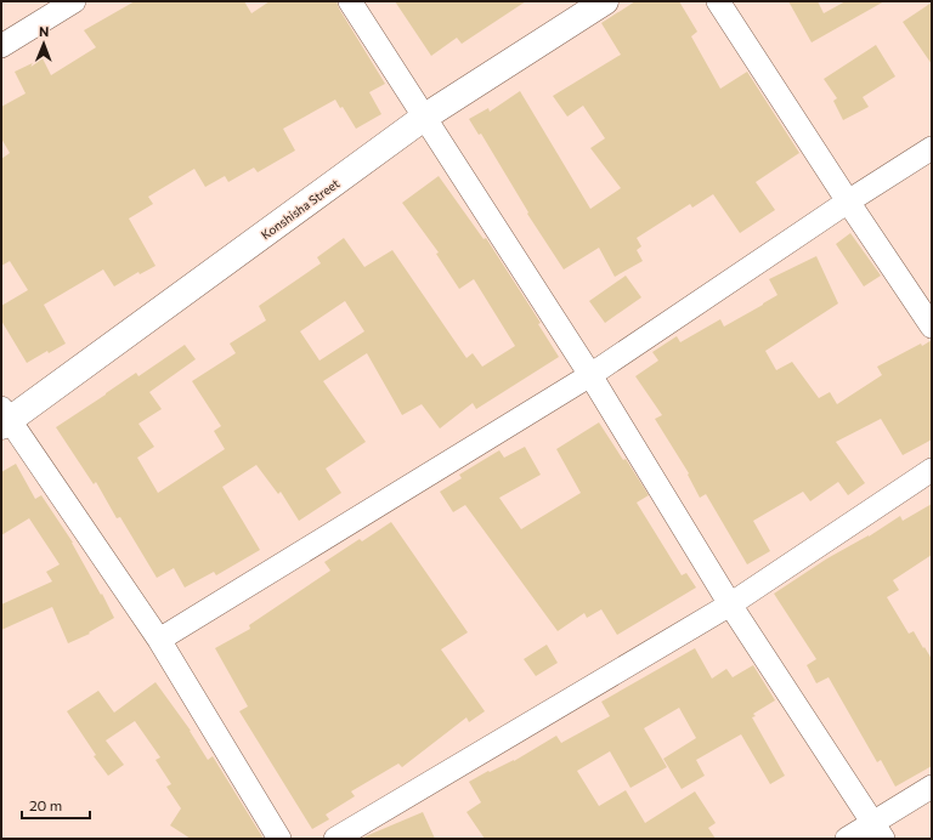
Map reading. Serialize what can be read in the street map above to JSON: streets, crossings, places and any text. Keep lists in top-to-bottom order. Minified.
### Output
{"streets":{"street":["Konshisha Street"]},"scale_bar":"20 m","north":"top"}
